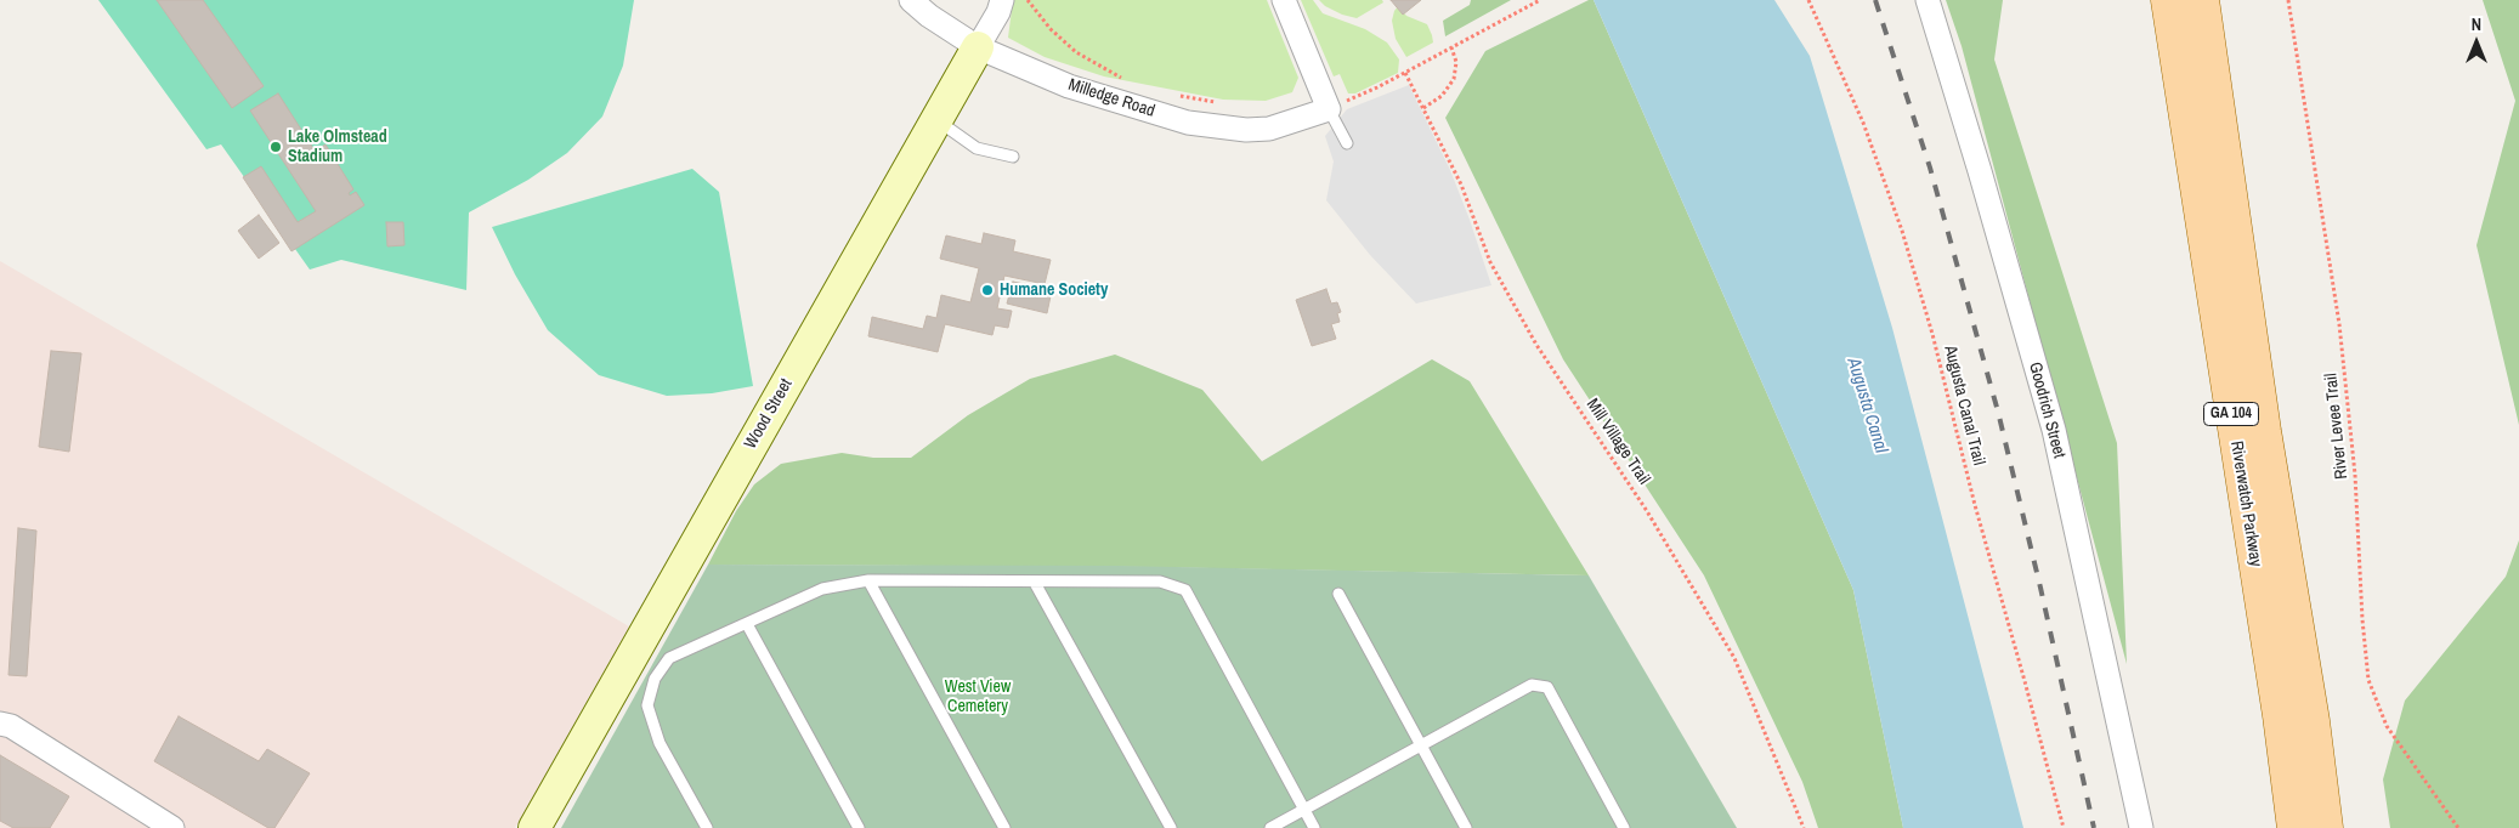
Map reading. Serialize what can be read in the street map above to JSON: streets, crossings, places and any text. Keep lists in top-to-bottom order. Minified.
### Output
{"streets":{"main road":["GA 104","Riverwatch Parkway"],"street":["Milledge Road","Goodrich Street","Wood Street"],"path":["Augusta Canal Trail","River Levee Trail","Mill Village Trail"]},"crossings":[["Milledge Road","Wood Street"]],"water":["Augusta Canal"],"parks":["West View Cemetery"],"places":["Lake Olmstead Stadium","Humane Society"],"north":"top"}
